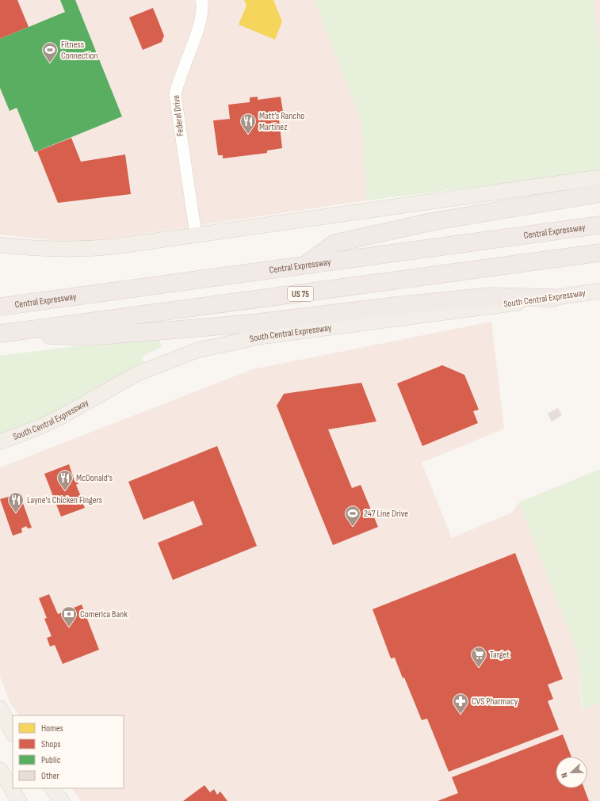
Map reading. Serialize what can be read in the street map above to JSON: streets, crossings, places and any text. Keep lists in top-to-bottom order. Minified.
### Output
{"streets":{"highway":["Central Expressway","US 75"],"main road":["South Central Expressway"],"street":["Federal Drive"]},"places":{"sports":["Fitness Connection","247 Line Drive"],"restaurant":["Matt’s Rancho Martinez","McDonald's","Layne's Chicken Fingers"],"bank":["Comerica Bank"],"supermarket":["Target"],"pharmacy":["CVS Pharmacy"]},"legend":["Homes","Shops","Public","Other"],"north":"left"}
